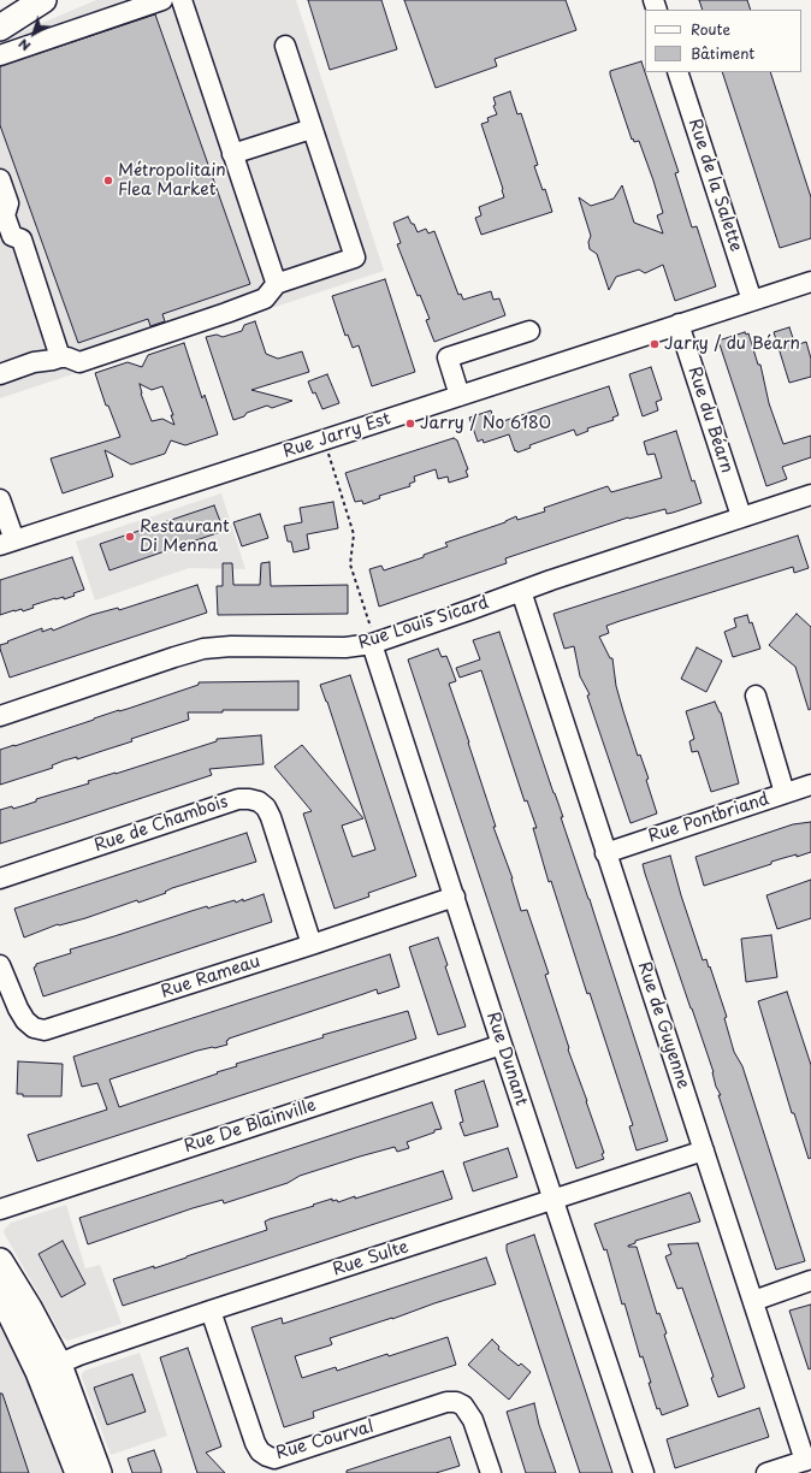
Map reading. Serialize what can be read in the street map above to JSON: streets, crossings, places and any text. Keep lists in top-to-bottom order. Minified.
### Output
{"streets":{"street":["Rue de la Salette","Rue du Béarn","Rue Jarry Est","Rue Louis Sicard","Rue Pontbriand","Rue de Chambois","Rue Rameau","Rue de Guyenne","Rue Dunant","Rue De Blainville","Rue Sulte","Rue Courval"]},"crossings":[["Rue de la Salette","Rue Jarry Est"],["Rue du Béarn","Rue Jarry Est"],["Rue du Béarn","Rue Louis Sicard"],["Rue Louis Sicard","Rue de Guyenne"],["Rue Louis Sicard","Rue Dunant"],["Rue Pontbriand","Rue de Guyenne"],["Rue de Chambois","Rue Rameau"],["Rue Rameau","Rue Dunant"],["Rue de Guyenne","Rue Sulte"],["Rue Dunant","Rue De Blainville"],["Rue Dunant","Rue Sulte"],["Rue Sulte","Rue Courval"]],"places":["Métropolitain Flea Market","Jarry / du Béarn","Jarry / No 6180","Restaurant Di Menna"],"legend":["Route","Bâtiment"],"north":"bottom left"}
